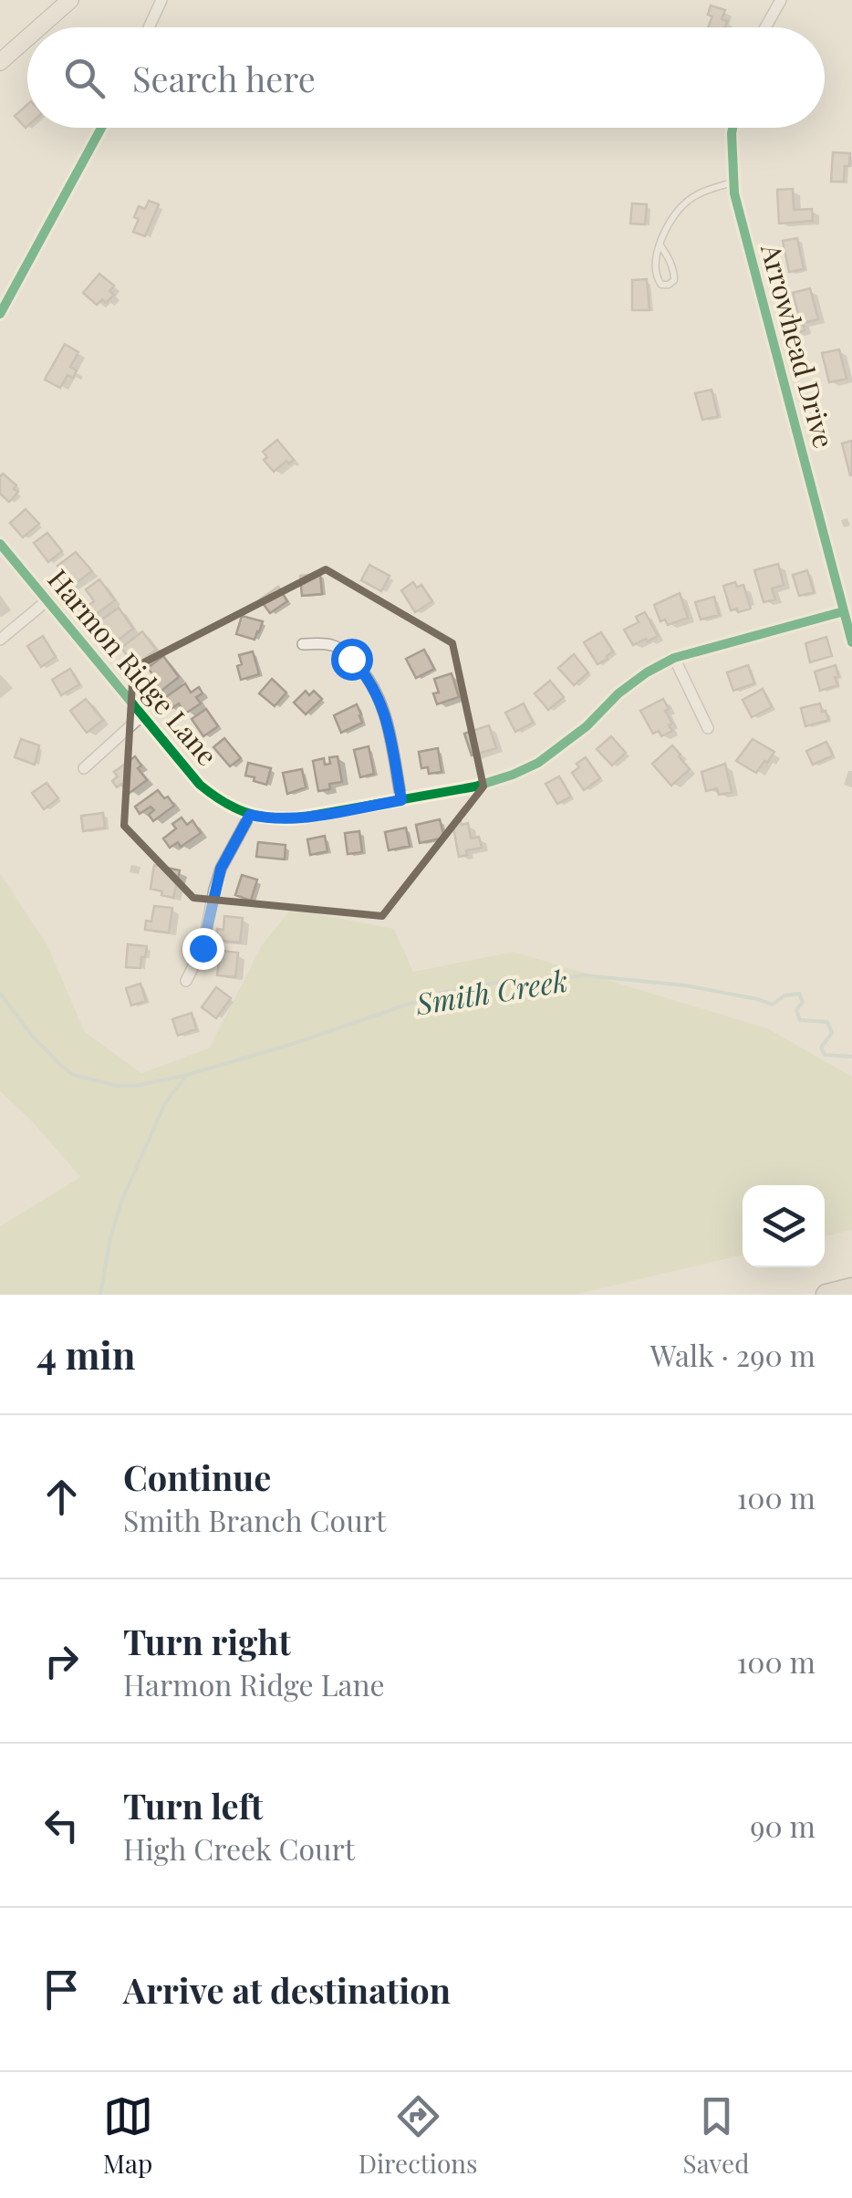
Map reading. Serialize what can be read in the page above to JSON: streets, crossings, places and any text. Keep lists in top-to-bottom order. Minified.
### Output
{"streets":{"street":["Arrowhead Drive","Harmon Ridge Lane"]},"crossings":[["Arrowhead Drive","Harmon Ridge Lane"]],"water":["Smith Creek"],"page":{"search":"Search here","heading":["4 min","Walk · 290 m"],"list":[["Continue","Smith Branch Court","100 m"],["Turn right","Harmon Ridge Lane","100 m"],["Turn left","High Creek Court","90 m"],"Arrive at destination"],"nav":["Map","Directions","Saved"]}}
